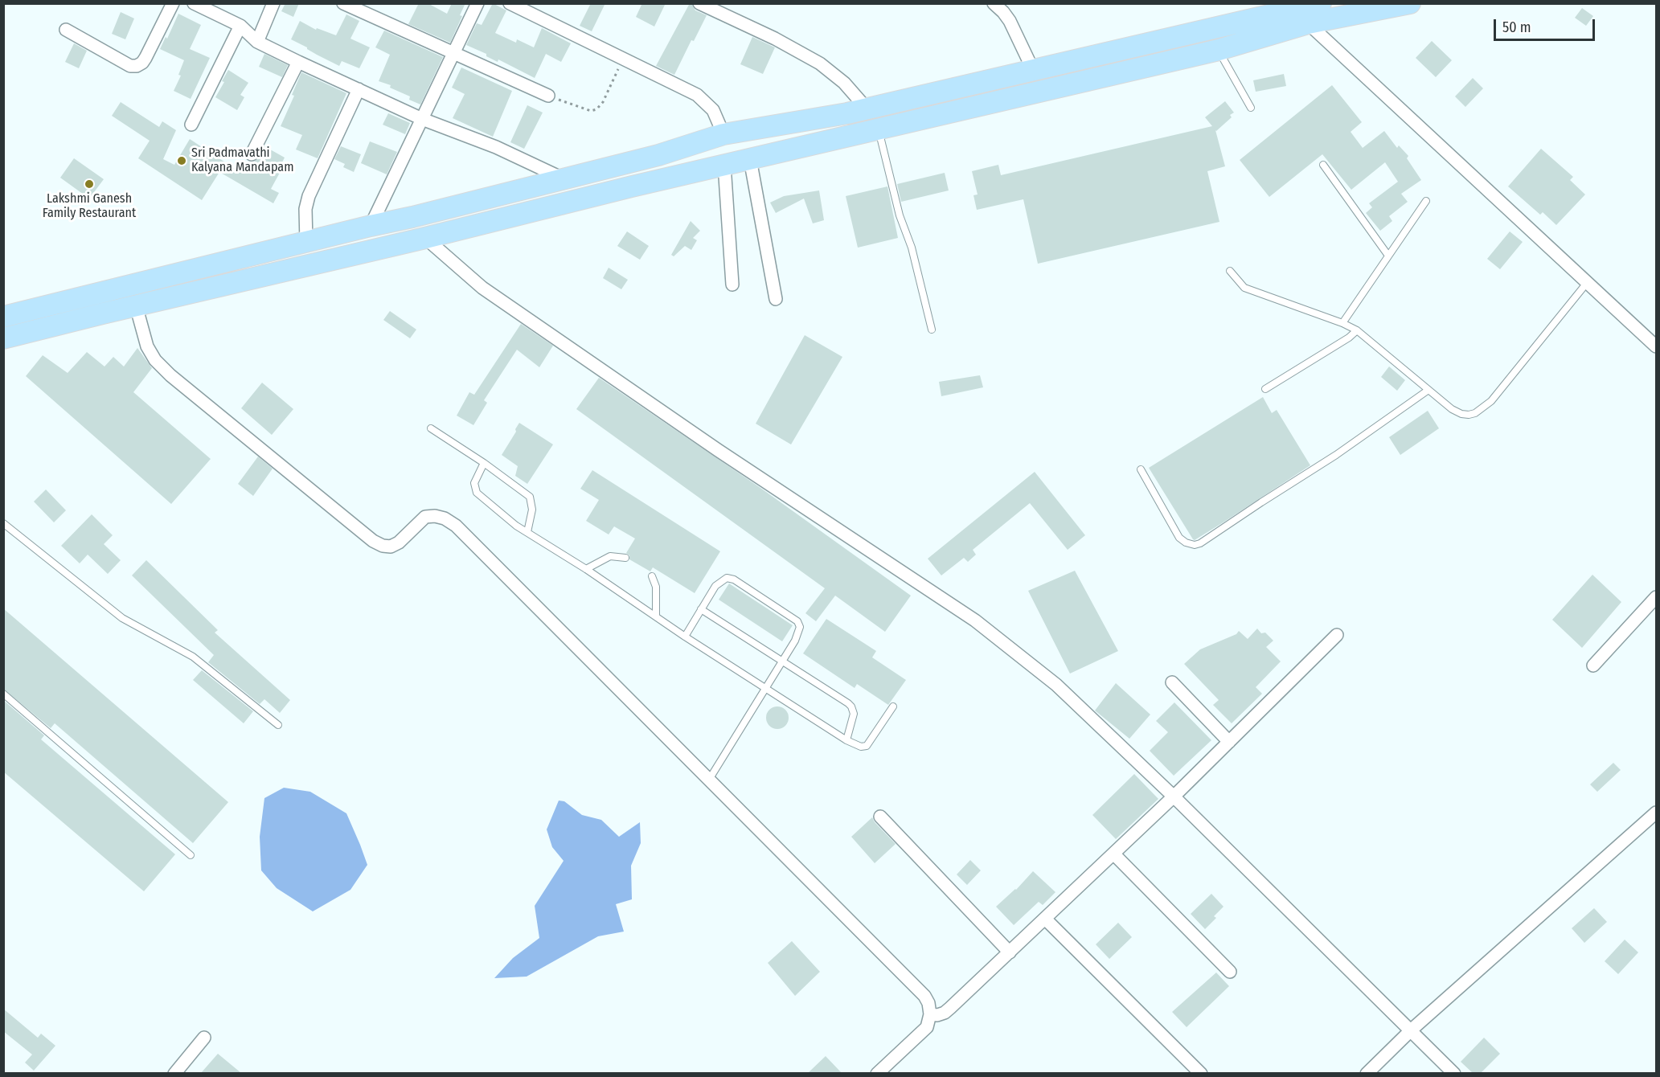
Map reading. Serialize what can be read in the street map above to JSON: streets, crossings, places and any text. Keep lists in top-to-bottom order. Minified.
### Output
{"places":["Sri Padmavathi Kalyana Mandapam","Lakshmi Ganesh Family Restaurant"],"scale_bar":"50 m"}
